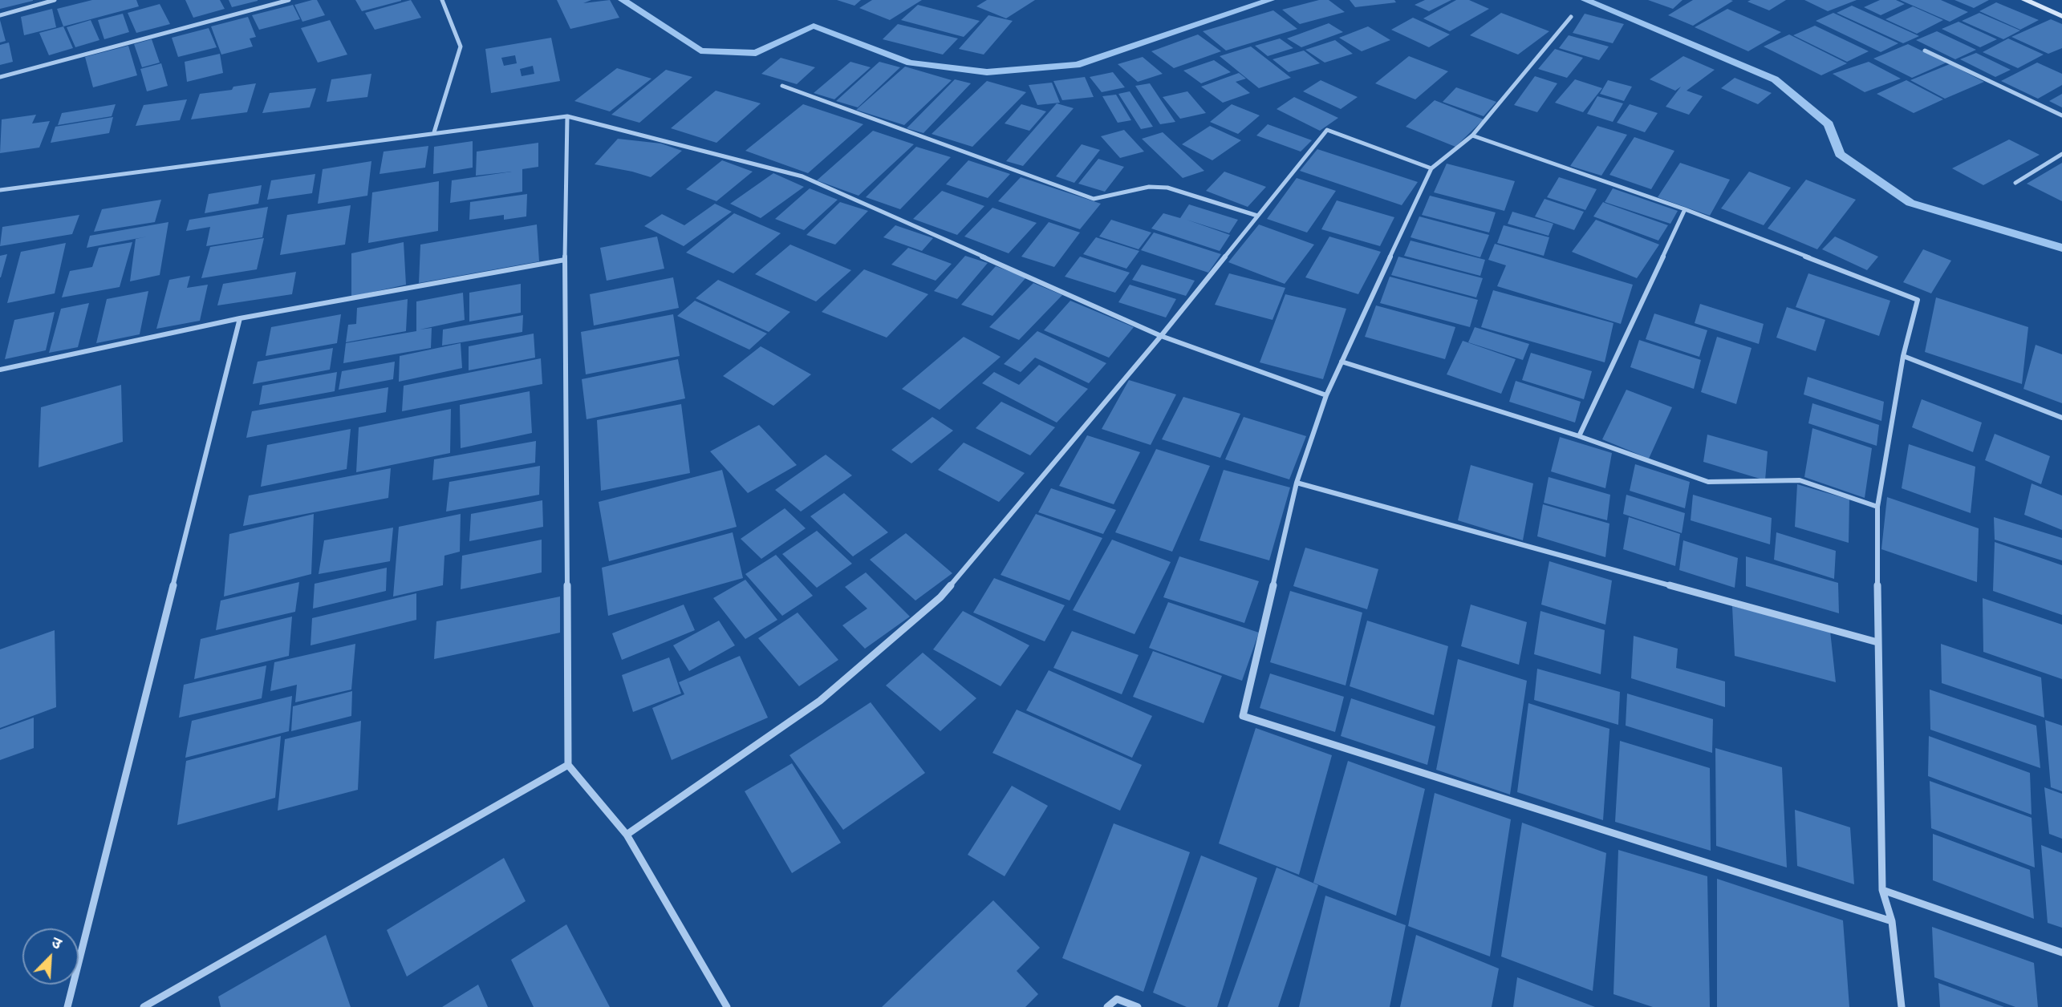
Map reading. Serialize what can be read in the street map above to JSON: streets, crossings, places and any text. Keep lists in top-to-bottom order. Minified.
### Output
{"north":"top right"}
